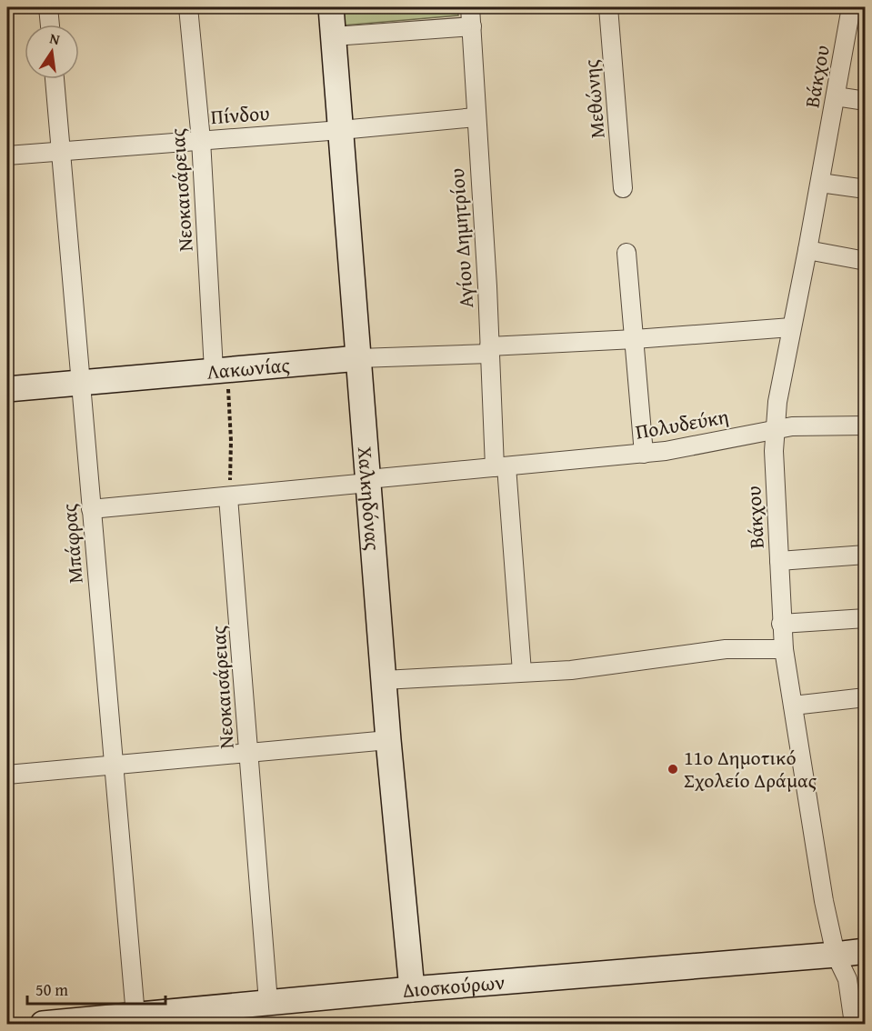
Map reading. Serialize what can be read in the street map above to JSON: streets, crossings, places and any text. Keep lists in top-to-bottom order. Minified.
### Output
{"streets":{"street":["Βάκχου","Μεθώνης","Πίνδου","Νεοκαισάρειας","Αγίου Δημητρίου","Λακωνίας","Πολυδεύκη","Χαλκηδόνας","Μπάφρας","Διοσκούρων"]},"crossings":[["Βάκχου","Λακωνίας"],["Βάκχου","Πολυδεύκη"],["Βάκχου","Διοσκούρων"],["Πίνδου","Νεοκαισάρειας"],["Πίνδου","Αγίου Δημητρίου"],["Πίνδου","Χαλκηδόνας"],["Πίνδου","Μπάφρας"],["Νεοκαισάρειας","Λακωνίας"],["Νεοκαισάρειας","Πολυδεύκη"],["Νεοκαισάρειας","Διοσκούρων"],["Αγίου Δημητρίου","Λακωνίας"],["Αγίου Δημητρίου","Πολυδεύκη"],["Λακωνίας","Χαλκηδόνας"],["Λακωνίας","Μπάφρας"],["Πολυδεύκη","Χαλκηδόνας"],["Πολυδεύκη","Μπάφρας"],["Χαλκηδόνας","Διοσκούρων"],["Μπάφρας","Διοσκούρων"]],"places":["11ο Δημοτικό Σχολείο Δράμας"],"scale_bar":"50 m","north":"top"}
